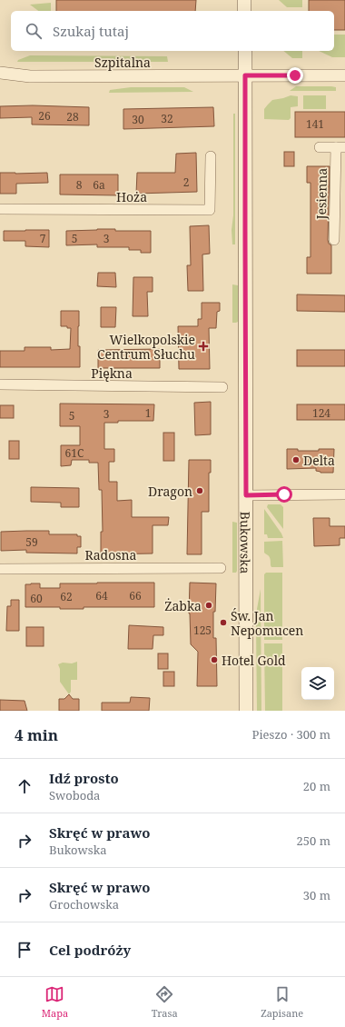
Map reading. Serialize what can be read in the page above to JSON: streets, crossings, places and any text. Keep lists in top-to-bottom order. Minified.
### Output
{"streets":{"main road":["Bukowska"],"street":["Szpitalna","Jesienna","Hoża","Piękna","Radosna"]},"crossings":[["Szpitalna","Bukowska"]],"places":{"health":["Wielkopolskie Centrum Słuchu"],"other":["Delta","Dragon","Żabka","Św. Jan Nepomucen","Hotel Gold"]},"house_numbers":["26","28","32","30","141","2","8","6a","7","5","3","1","124","3","5","61C","59","64","66","62","60","125"],"page":{"search":"Szukaj tutaj","heading":["4 min","Pieszo · 300 m"],"list":[["Idź prosto","Swoboda","20 m"],["Skręć w prawo","Bukowska","250 m"],["Skręć w prawo","Grochowska","30 m"],"Cel podróży"],"nav":["Mapa","Trasa","Zapisane"]}}
